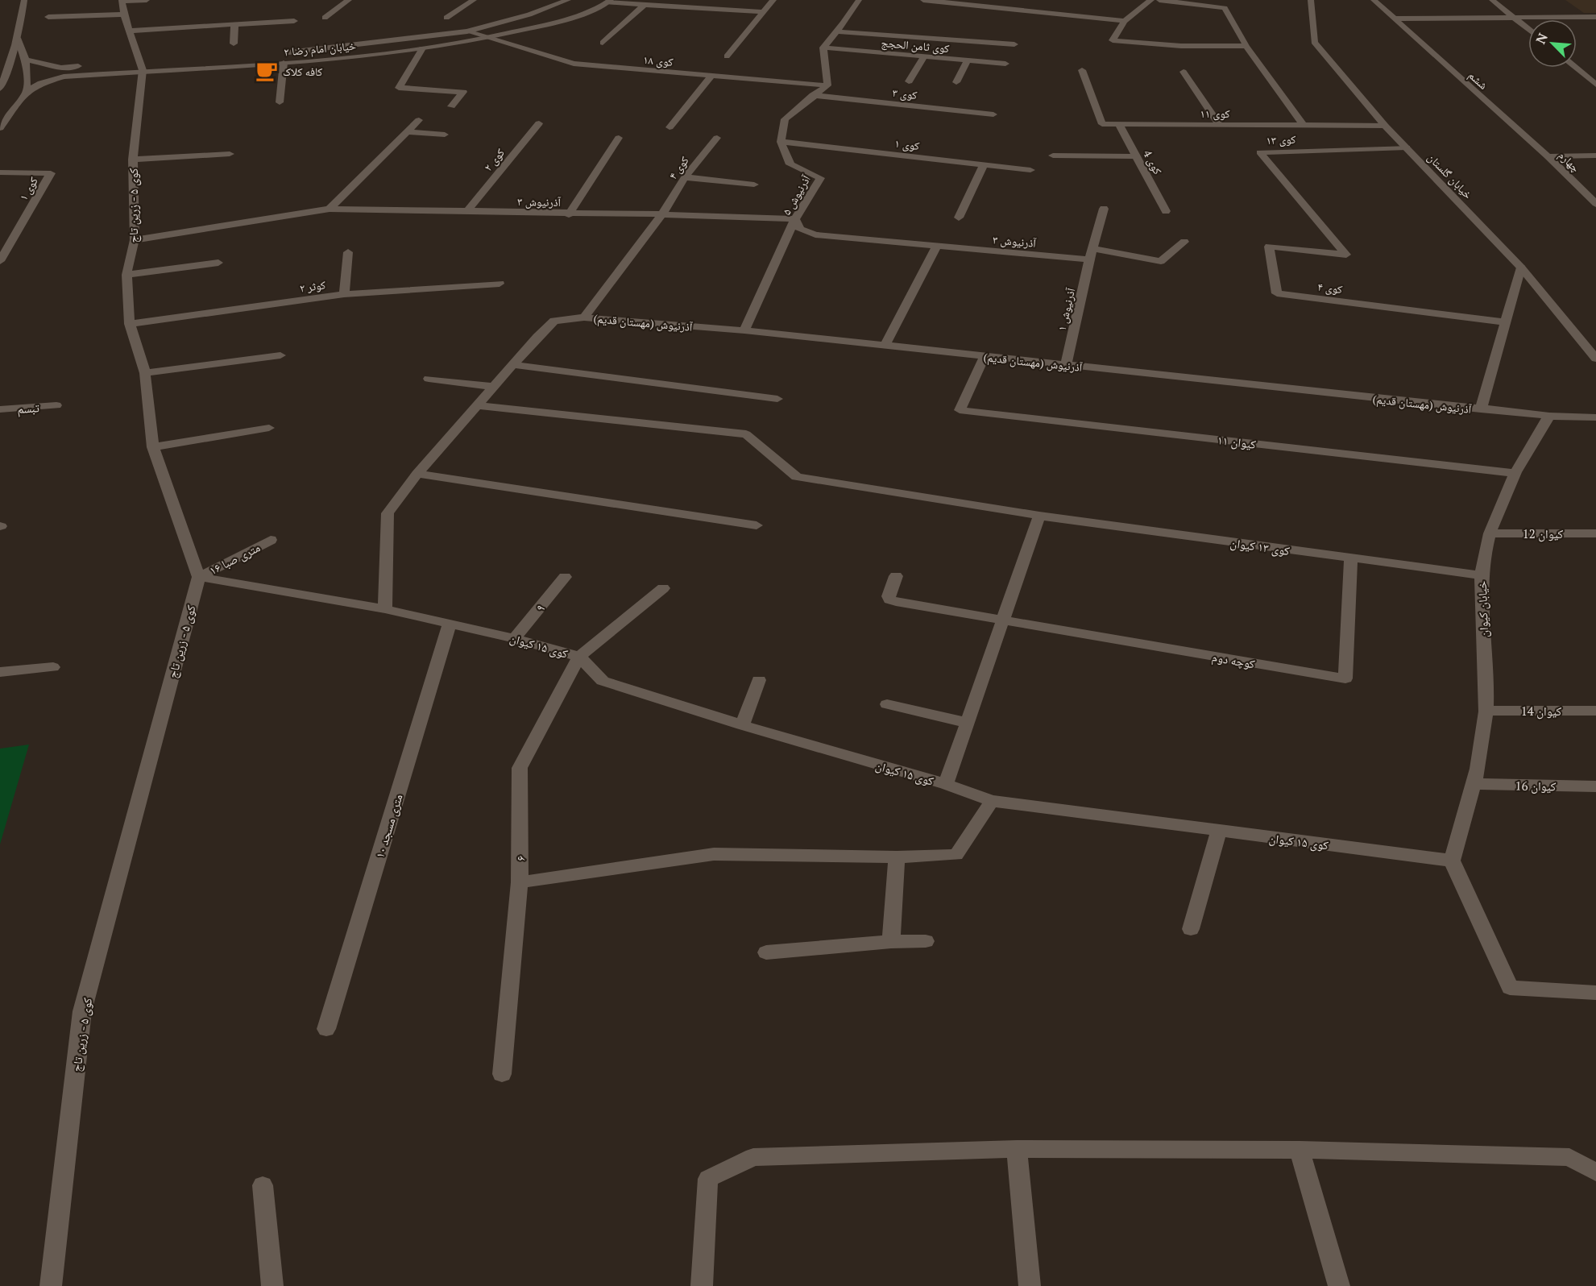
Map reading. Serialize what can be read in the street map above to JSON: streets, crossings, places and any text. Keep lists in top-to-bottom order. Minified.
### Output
{"streets":{"street":["کوی ثامن الحجج","خیابان امام رضا ۲","کوی ۱۸","ششم","کوی ۳","کوی ۱۱","کوی ۱۳","کوی ۱","کوی ۲","چهارم","کوی 4","کوی ۴","خیابان گلستان","آذرنیوش ۵","آذرنیوش ۳","کوی ۵ - زرین تاج","کوثر ۲","آذرنیوش ۱","آذرنیوش (مهستان قدیم)","تبسم","کیوان ۱۱","کیوان 12","کوی ۱۳ کیوان","۱۶ متری صبا","۹","خیابان کیوان","کوی ۱۵ کیوان","کوچه دوم","کیوان 14","کیوان 16","۱۰ متری مسجد","۶"]},"crossings":[["خیابان امام رضا ۲","کوی ۱۸"],["خیابان امام رضا ۲","کوی ۵ - زرین تاج"],["ششم","چهارم"],["کوی ۱۱","کوی 4"],["کوی ۱۱","خیابان گلستان"],["کوی ۱۳","کوی ۴"],["کوی ۱۳","خیابان گلستان"],["کوی ۱","آذرنیوش ۵"],["کوی ۲","آذرنیوش ۳"],["کوی ۴","آذرنیوش ۳"],["کوی ۴","آذرنیوش (مهستان قدیم)"],["آذرنیوش ۵","آذرنیوش ۳"],["آذرنیوش ۵","آذرنیوش (مهستان قدیم)"],["آذرنیوش ۳","کوی ۵ - زرین تاج"],["آذرنیوش ۳","آذرنیوش ۱"],["آذرنیوش ۳","آذرنیوش (مهستان قدیم)"],["کوی ۵ - زرین تاج","کوثر ۲"],["کوی ۵ - زرین تاج","۱۶ متری صبا"],["کوی ۵ - زرین تاج","کوی ۱۵ کیوان"],["آذرنیوش ۱","آذرنیوش (مهستان قدیم)"],["آذرنیوش (مهستان قدیم)","کیوان ۱۱"],["آذرنیوش (مهستان قدیم)","کوی ۱۳ کیوان"],["آذرنیوش (مهستان قدیم)","خیابان کیوان"],["آذرنیوش (مهستان قدیم)","کوی ۱۵ کیوان"],["کیوان ۱۱","خیابان کیوان"],["کیوان 12","خیابان کیوان"],["کوی ۱۳ کیوان","خیابان کیوان"],["کوی ۱۳ کیوان","کوی ۱۵ کیوان"],["کوی ۱۳ کیوان","کوچه دوم"],["۱۶ متری صبا","کوی ۱۵ کیوان"],["۹","کوی ۱۵ کیوان"],["خیابان کیوان","کوی ۱۵ کیوان"],["خیابان کیوان","کیوان 14"],["خیابان کیوان","کیوان 16"],["کوی ۱۵ کیوان","کوچه دوم"],["کوی ۱۵ کیوان","۱۰ متری مسجد"],["کوی ۱۵ کیوان","۶"]],"places":{"cafe":["کافه کلاک"]},"north":"top left"}
